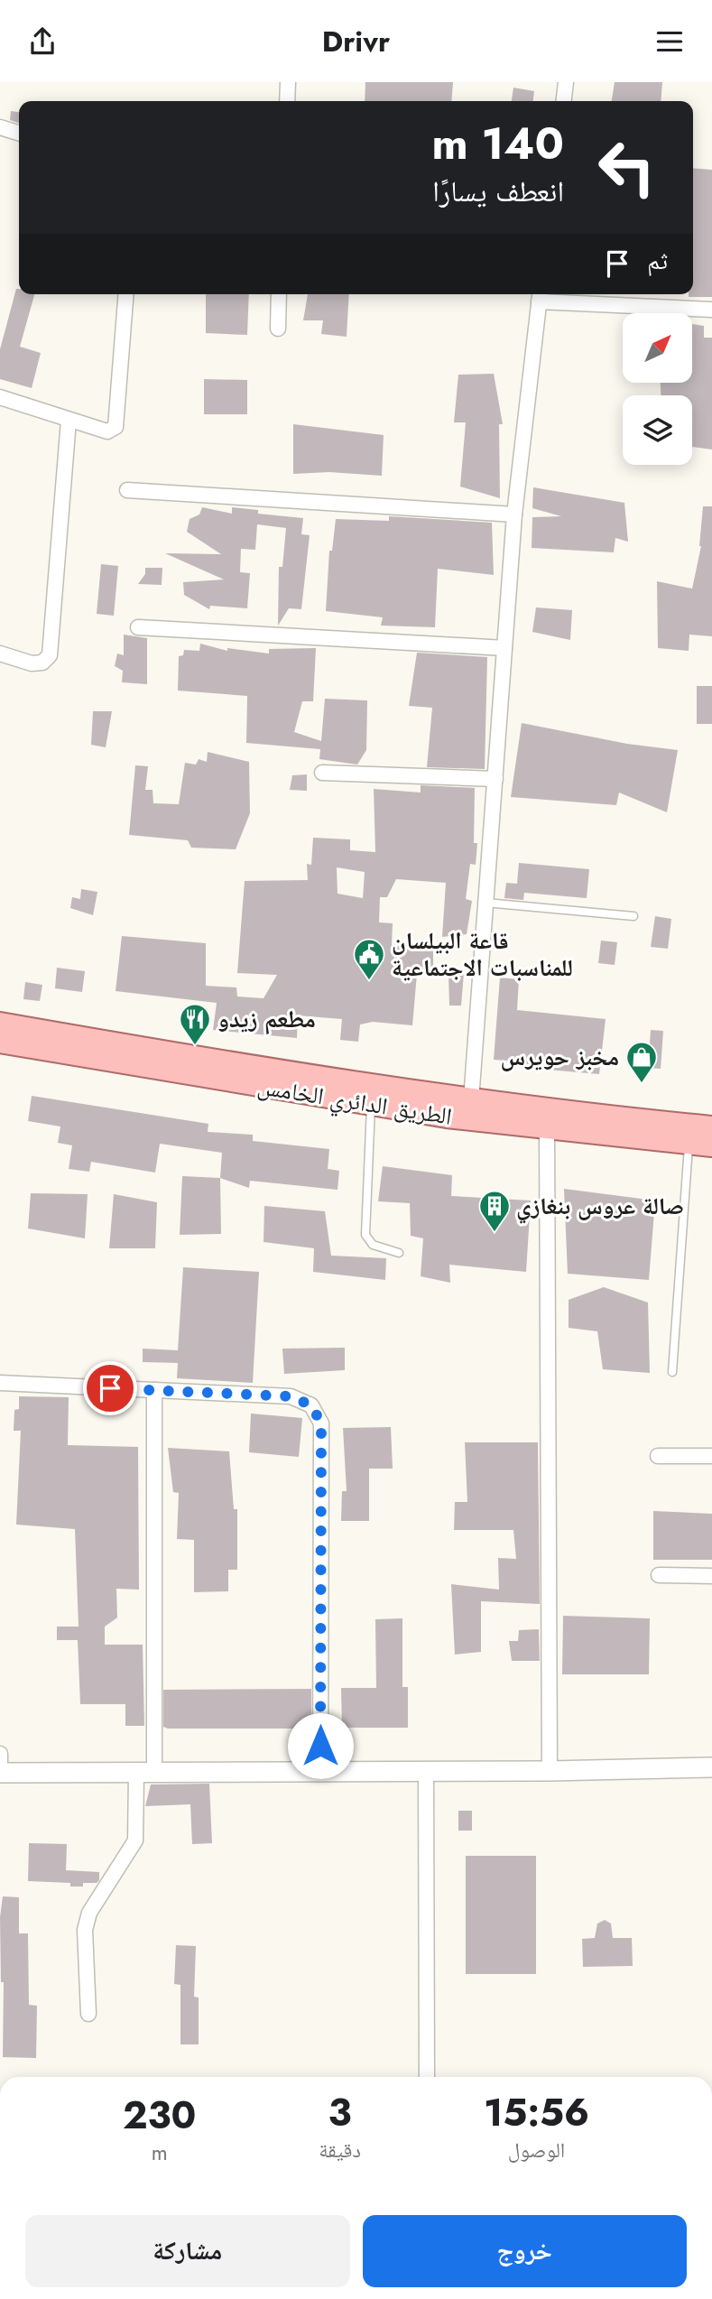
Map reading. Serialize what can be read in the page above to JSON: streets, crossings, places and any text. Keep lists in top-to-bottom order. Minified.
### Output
{"streets":{"main road":["الطريق الدائري الخامس"]},"places":{"public building":["قاعة البيلسان للمناسبات الاجتماعية"],"restaurant":["مطعم زيدو"],"shop":["مخبز حويرس"],"building":["صالة عروس بنغازي"]},"north":"top right","page":{"header":"Drivr","turn":["140 m","انعطف يسارًا"],"then":"ثم","eta":["15:56","الوصول","3","دقيقة","230","m"],"buttons":["خروج","مشاركة"]}}
